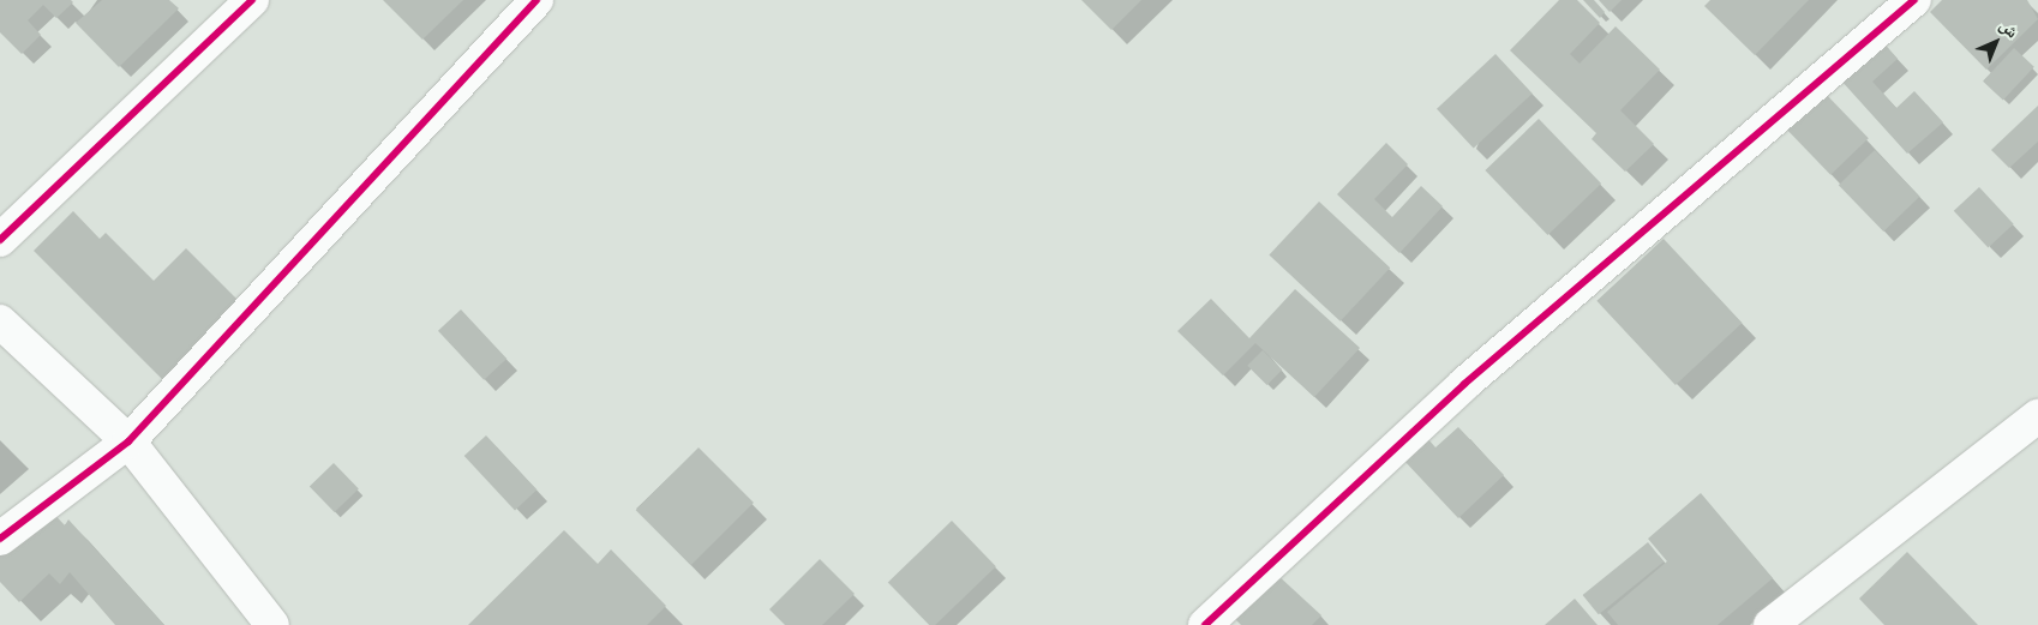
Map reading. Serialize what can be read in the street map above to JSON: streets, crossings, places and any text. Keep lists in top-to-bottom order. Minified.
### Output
{"north":"top right"}
